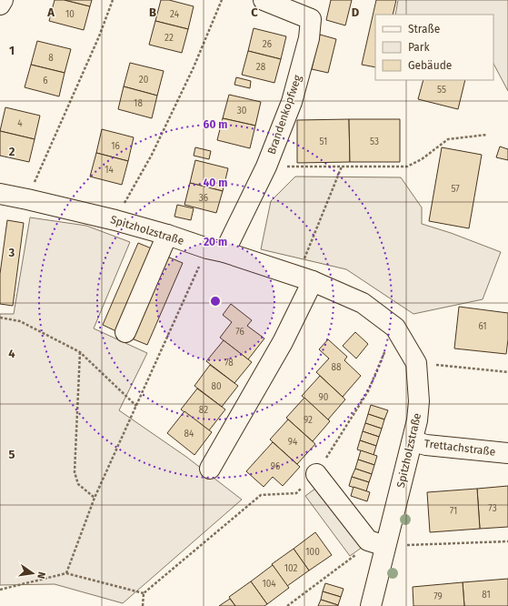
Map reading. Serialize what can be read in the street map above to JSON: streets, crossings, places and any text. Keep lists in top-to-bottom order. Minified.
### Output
{"streets":{"street":["Brandenkopfweg","Spitzholzstraße","Trettachstraße"]},"crossings":[["Brandenkopfweg","Spitzholzstraße"],["Spitzholzstraße","Trettachstraße"]],"house_numbers":["10","24","22","26","8","28","20","6","55","18","30","4","51","53","16","14","57","36","61","76","78","88","80","90","82","92","84","94","96","73","71","100","102","104","81","79"],"legend":["Straße","Park","Gebäude"],"north":"right","grid":{"columns":["A","B","C","D"],"rows":["1","2","3","4","5"]},"rings":["60 m","40 m","20 m"]}
